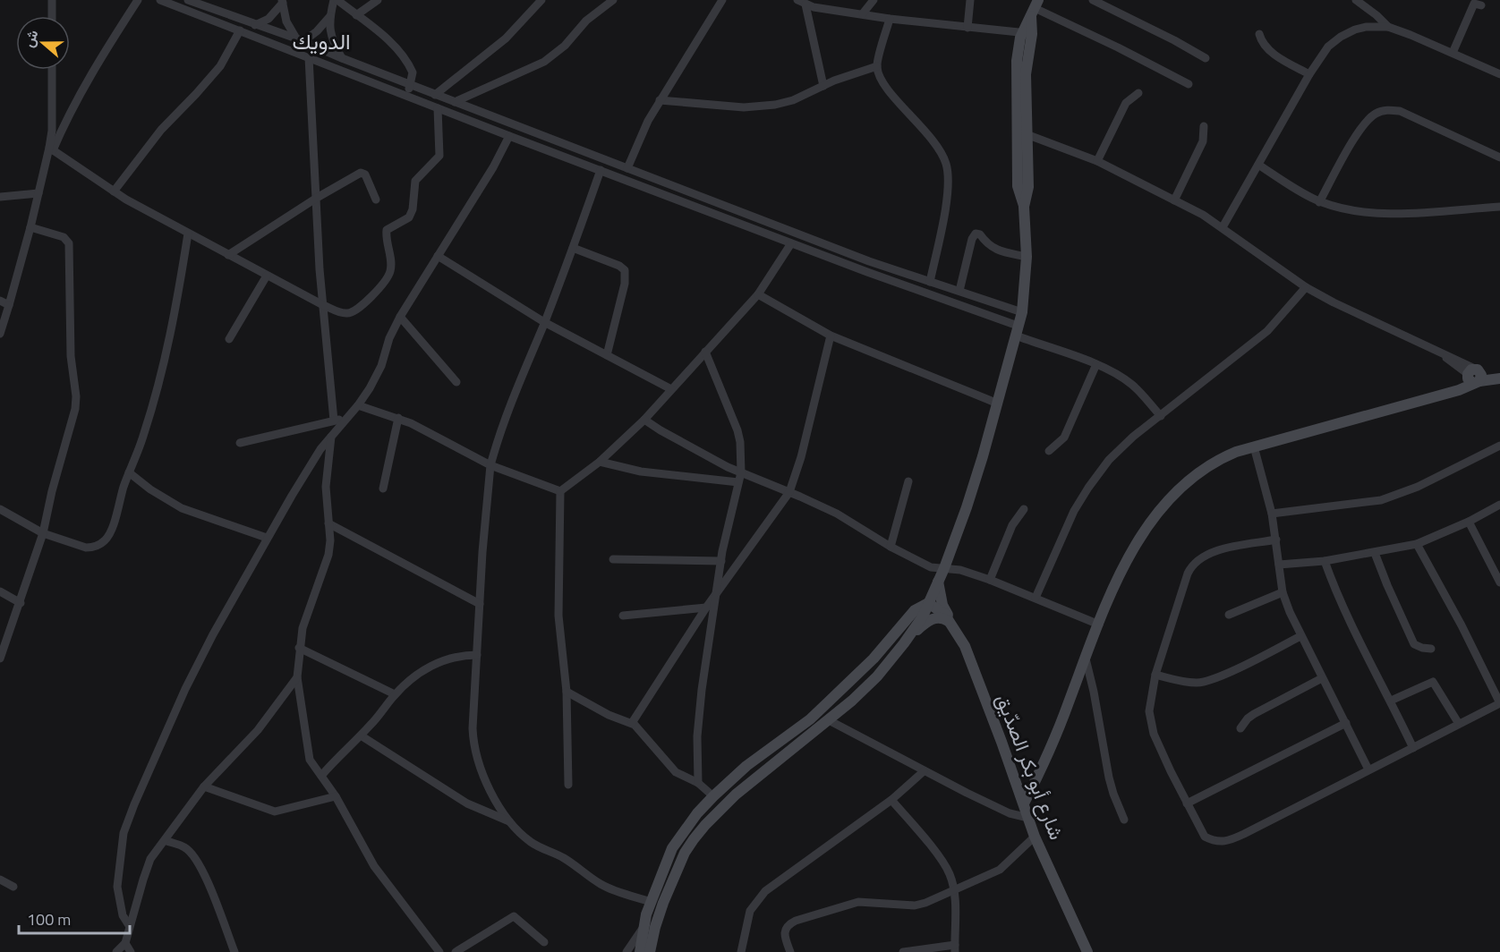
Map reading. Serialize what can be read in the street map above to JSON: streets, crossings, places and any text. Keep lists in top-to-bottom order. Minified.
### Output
{"streets":{"street":["شارع أبو بكر الصدّيق"]},"districts":["الدويك"],"scale_bar":"100 m","north":"left"}
